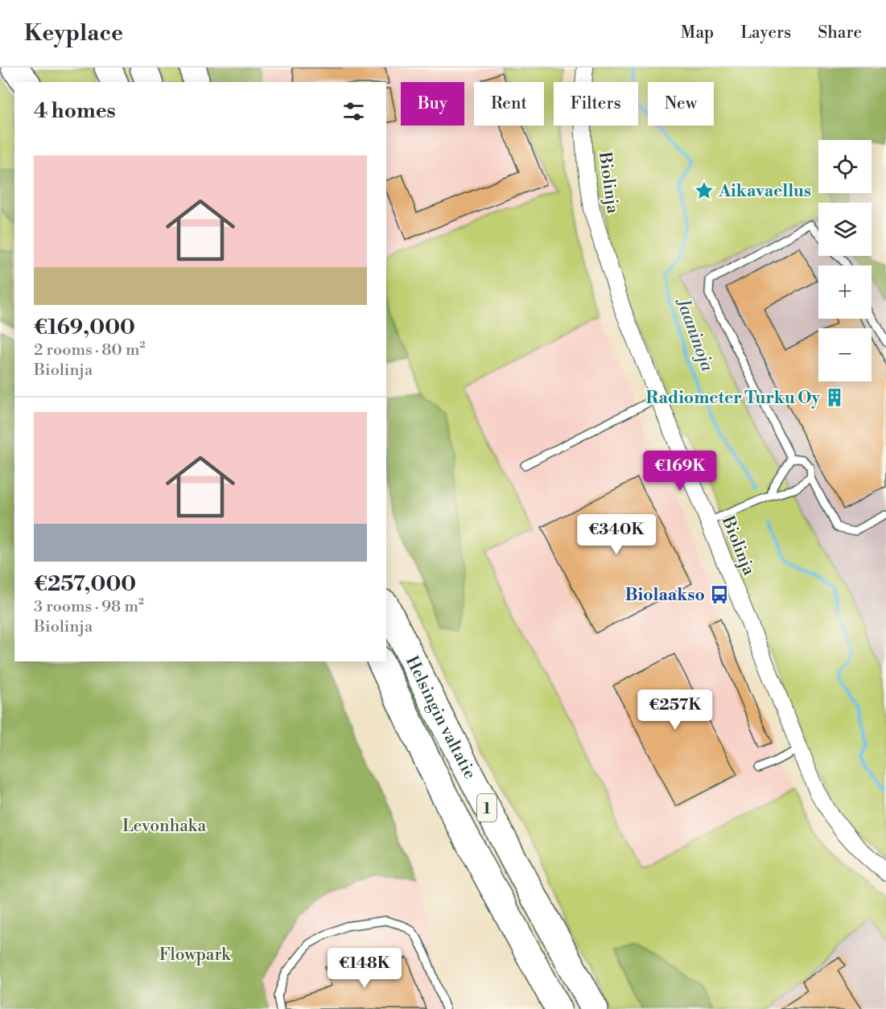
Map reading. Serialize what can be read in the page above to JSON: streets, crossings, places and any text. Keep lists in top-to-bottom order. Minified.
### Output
{"streets":{"highway":["Helsingin valtatie","1"],"street":["Biolinja"]},"water":["Jaaninoja"],"parks":["Levonhaka","Flowpark"],"places":{"place":["Aikavaellus"],"building":["Radiometer Turku Oy"],"bus stop":["Biolaakso"]},"page":{"header":"Keyplace","nav":["Map","Layers","Share"],"chip":["Buy","Rent","Filters","New"],"heading":"4 homes","map_buttons":["+","−"],"list":[{"name":"€169,000","note":"2 rooms · 80 m² · Biolinja"},{"name":"€257,000","note":"3 rooms · 98 m² · Biolinja"}],"price":["€169K","€340K","€257K","€148K"]}}
